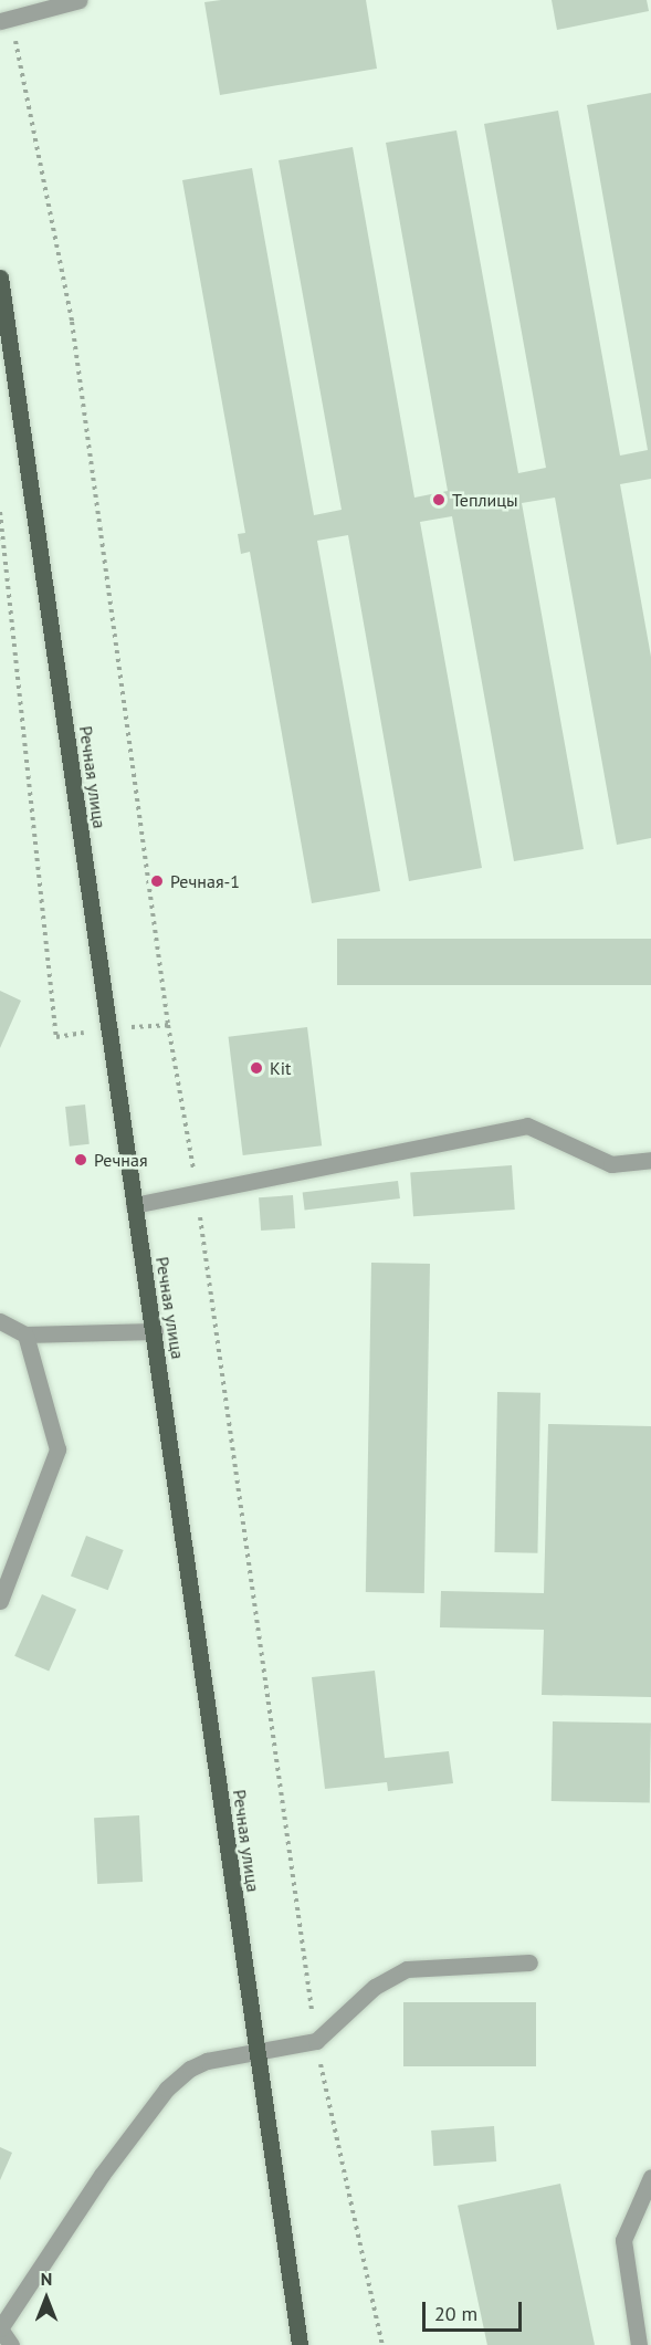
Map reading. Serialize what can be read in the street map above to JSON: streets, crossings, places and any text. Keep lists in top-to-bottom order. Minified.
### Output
{"streets":{"main road":["Речная улица"]},"places":["Теплицы","Речная-1","Kit","Речная"],"scale_bar":"20 m","north":"top"}
